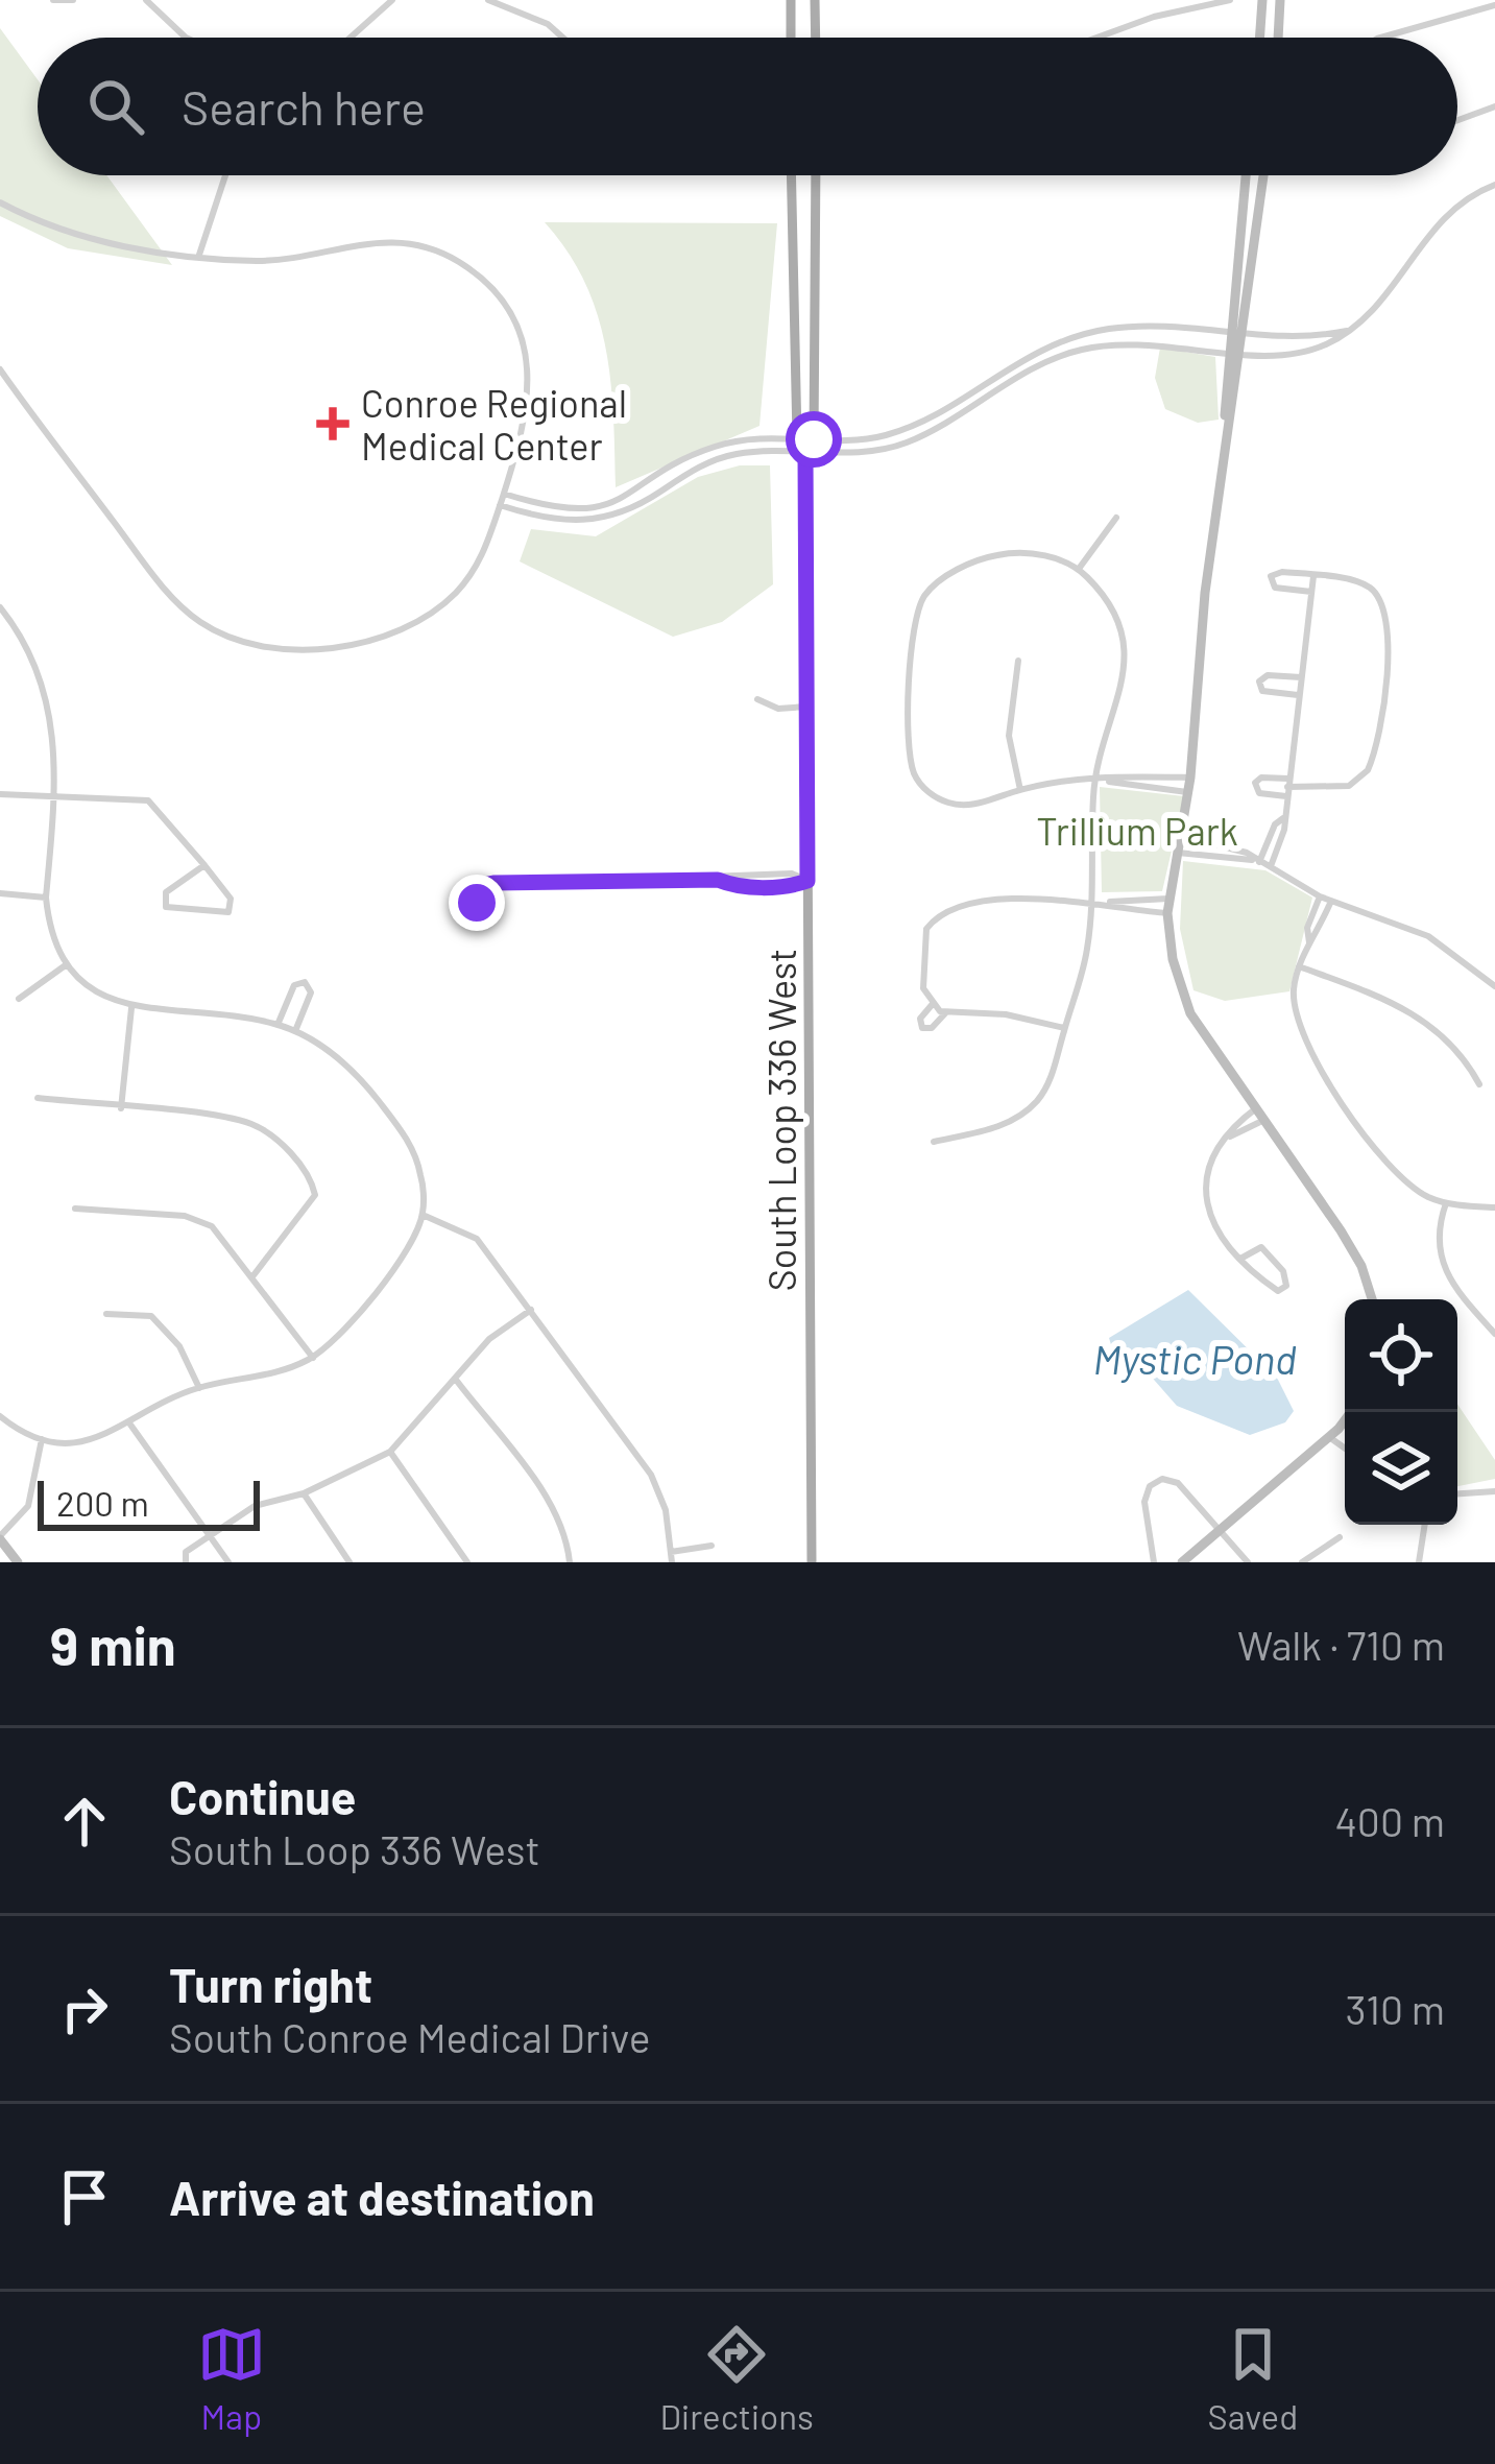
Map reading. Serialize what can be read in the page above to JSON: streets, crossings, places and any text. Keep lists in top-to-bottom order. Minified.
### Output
{"streets":{"main road":["South Loop 336 West"]},"water":["Mystic Pond"],"parks":["Trillium Park"],"places":{"health":["Conroe Regional Medical Center"]},"scale_bar":"200 m","page":{"search":"Search here","scale":"200 m","heading":["9 min","Walk · 710 m"],"list":[["Continue","South Loop 336 West","400 m"],["Turn right","South Conroe Medical Drive","310 m"],"Arrive at destination"],"nav":["Map","Directions","Saved"]}}
